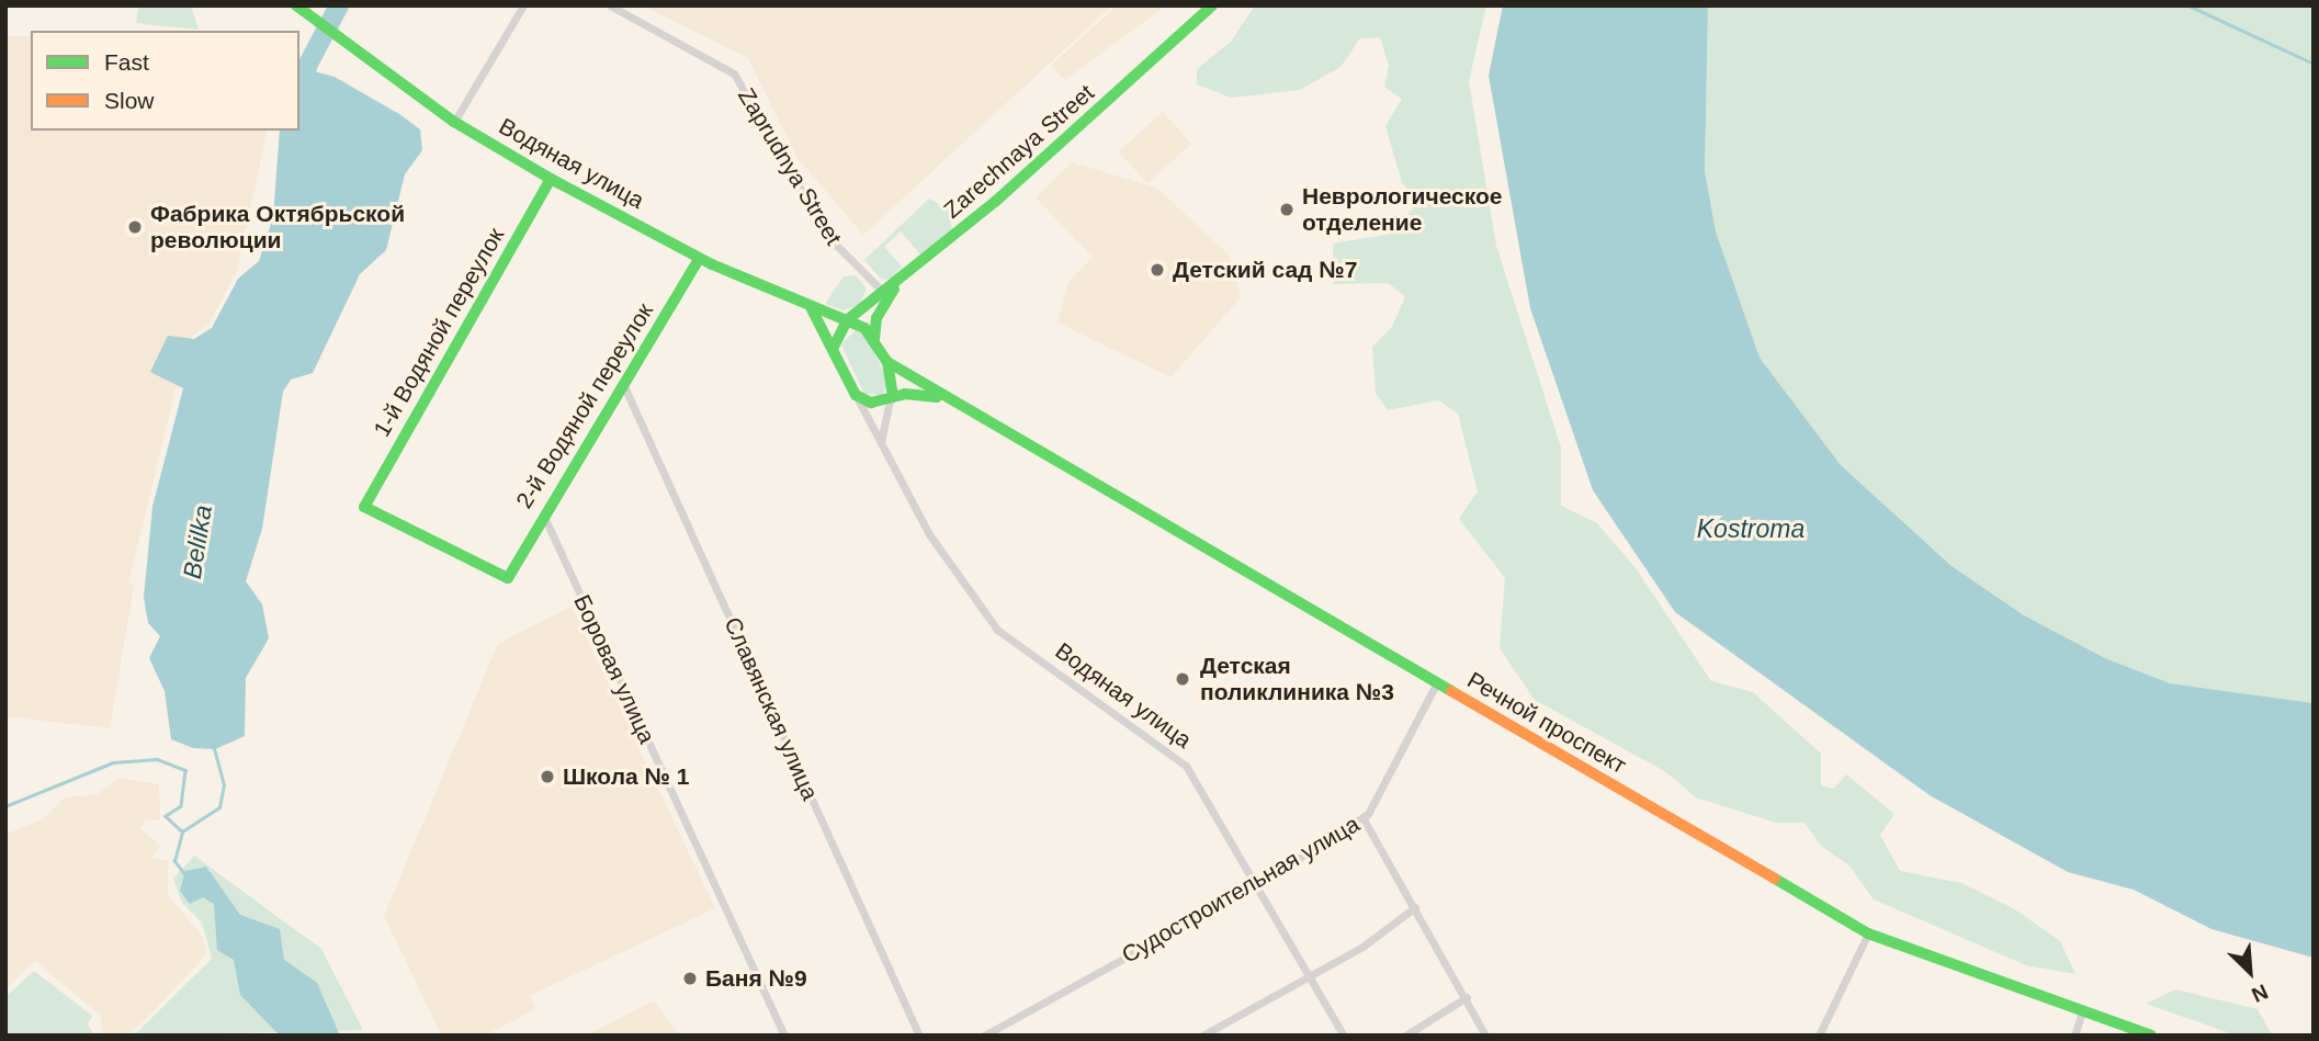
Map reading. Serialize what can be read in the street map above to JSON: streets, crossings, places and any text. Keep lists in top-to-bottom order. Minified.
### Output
{"streets":{"street":["Zarechnaya Street","Водяная улица","Zaprudnya Street","1-й Водяной переулок","2-й Водяной переулок","Боровая улица","Славянская улица","Речной проспект","Судостроительная улица"]},"crossings":[["Zarechnaya Street","Водяная улица"],["Zarechnaya Street","Zaprudnya Street"],["Водяная улица","1-й Водяной переулок"],["Водяная улица","2-й Водяной переулок"],["Водяная улица","Судостроительная улица"],["1-й Водяной переулок","2-й Водяной переулок"],["2-й Водяной переулок","Боровая улица"],["2-й Водяной переулок","Славянская улица"],["Речной проспект","Судостроительная улица"]],"water":["Kostroma","Belilka"],"places":["Неврологическое отделение","Фабрика Октябрьской революции","Детский сад №7","Детская поликлиника №3","Школа № 1","Баня №9"],"legend":["Fast","Slow"],"north":"bottom right"}
